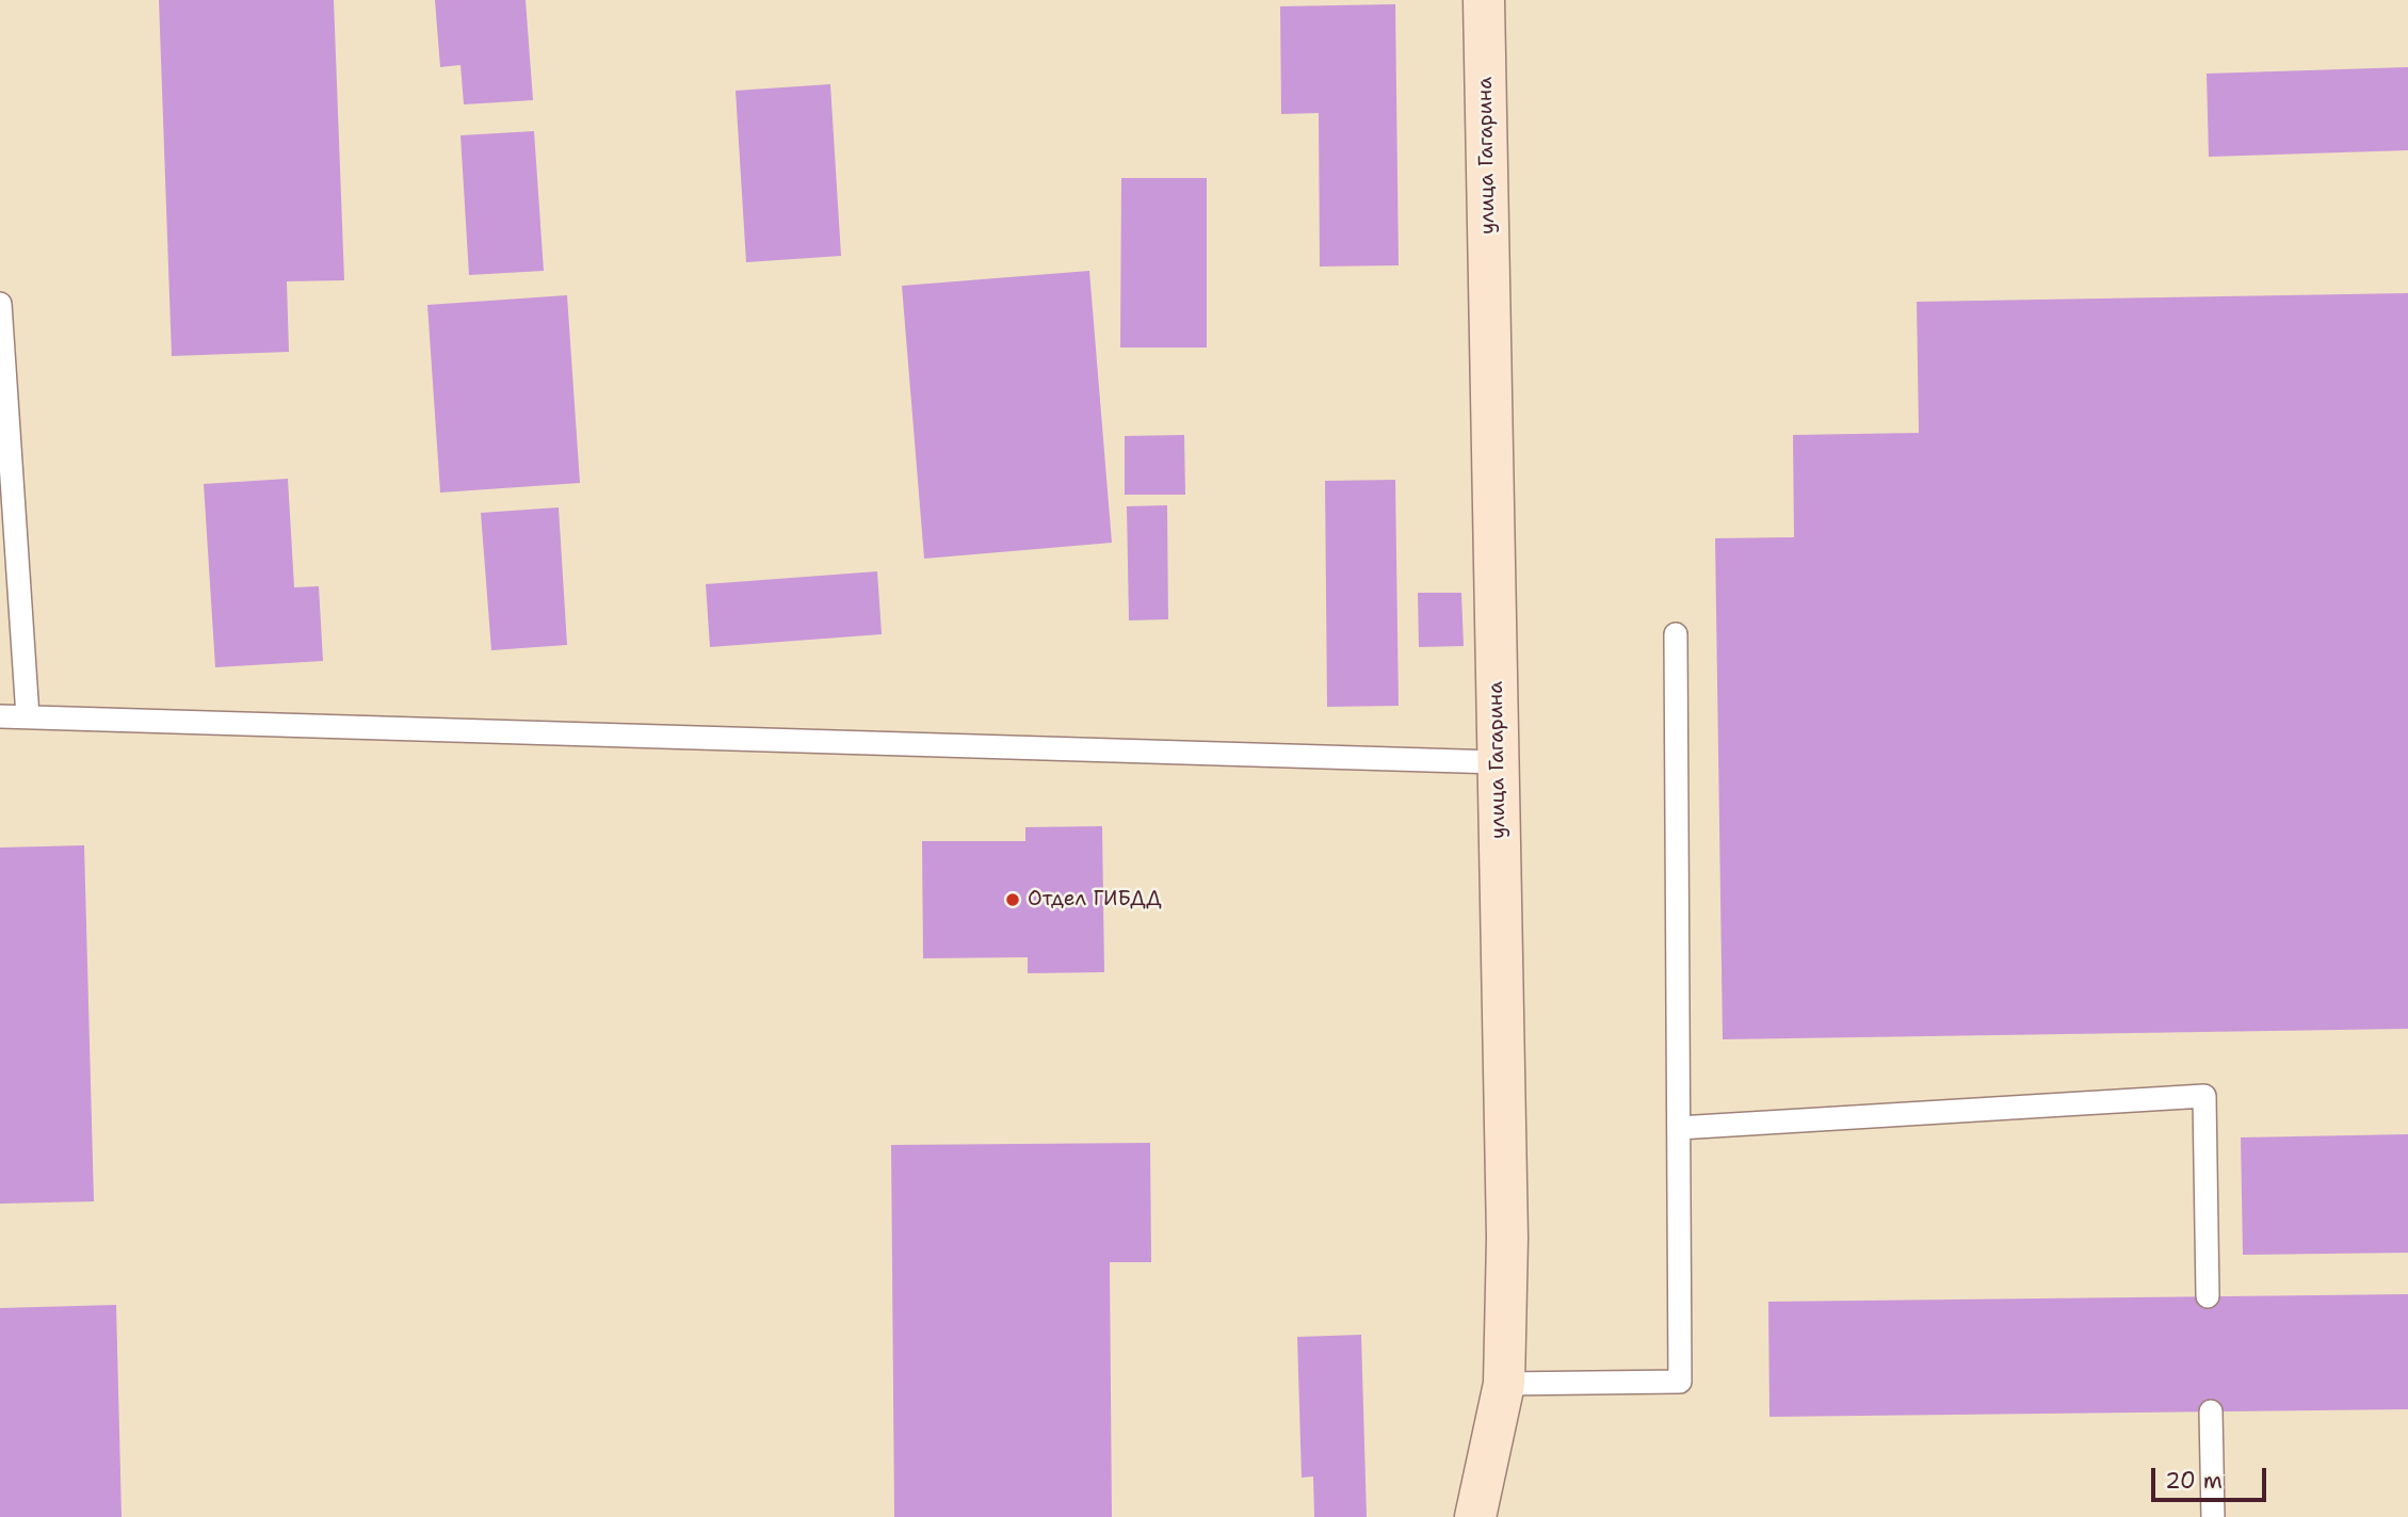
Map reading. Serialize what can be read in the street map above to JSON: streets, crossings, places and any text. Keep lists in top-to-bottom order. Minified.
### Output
{"streets":{"street":["улица Гагарина"]},"places":["Отдел ГИБДД"],"scale_bar":"20 m"}
